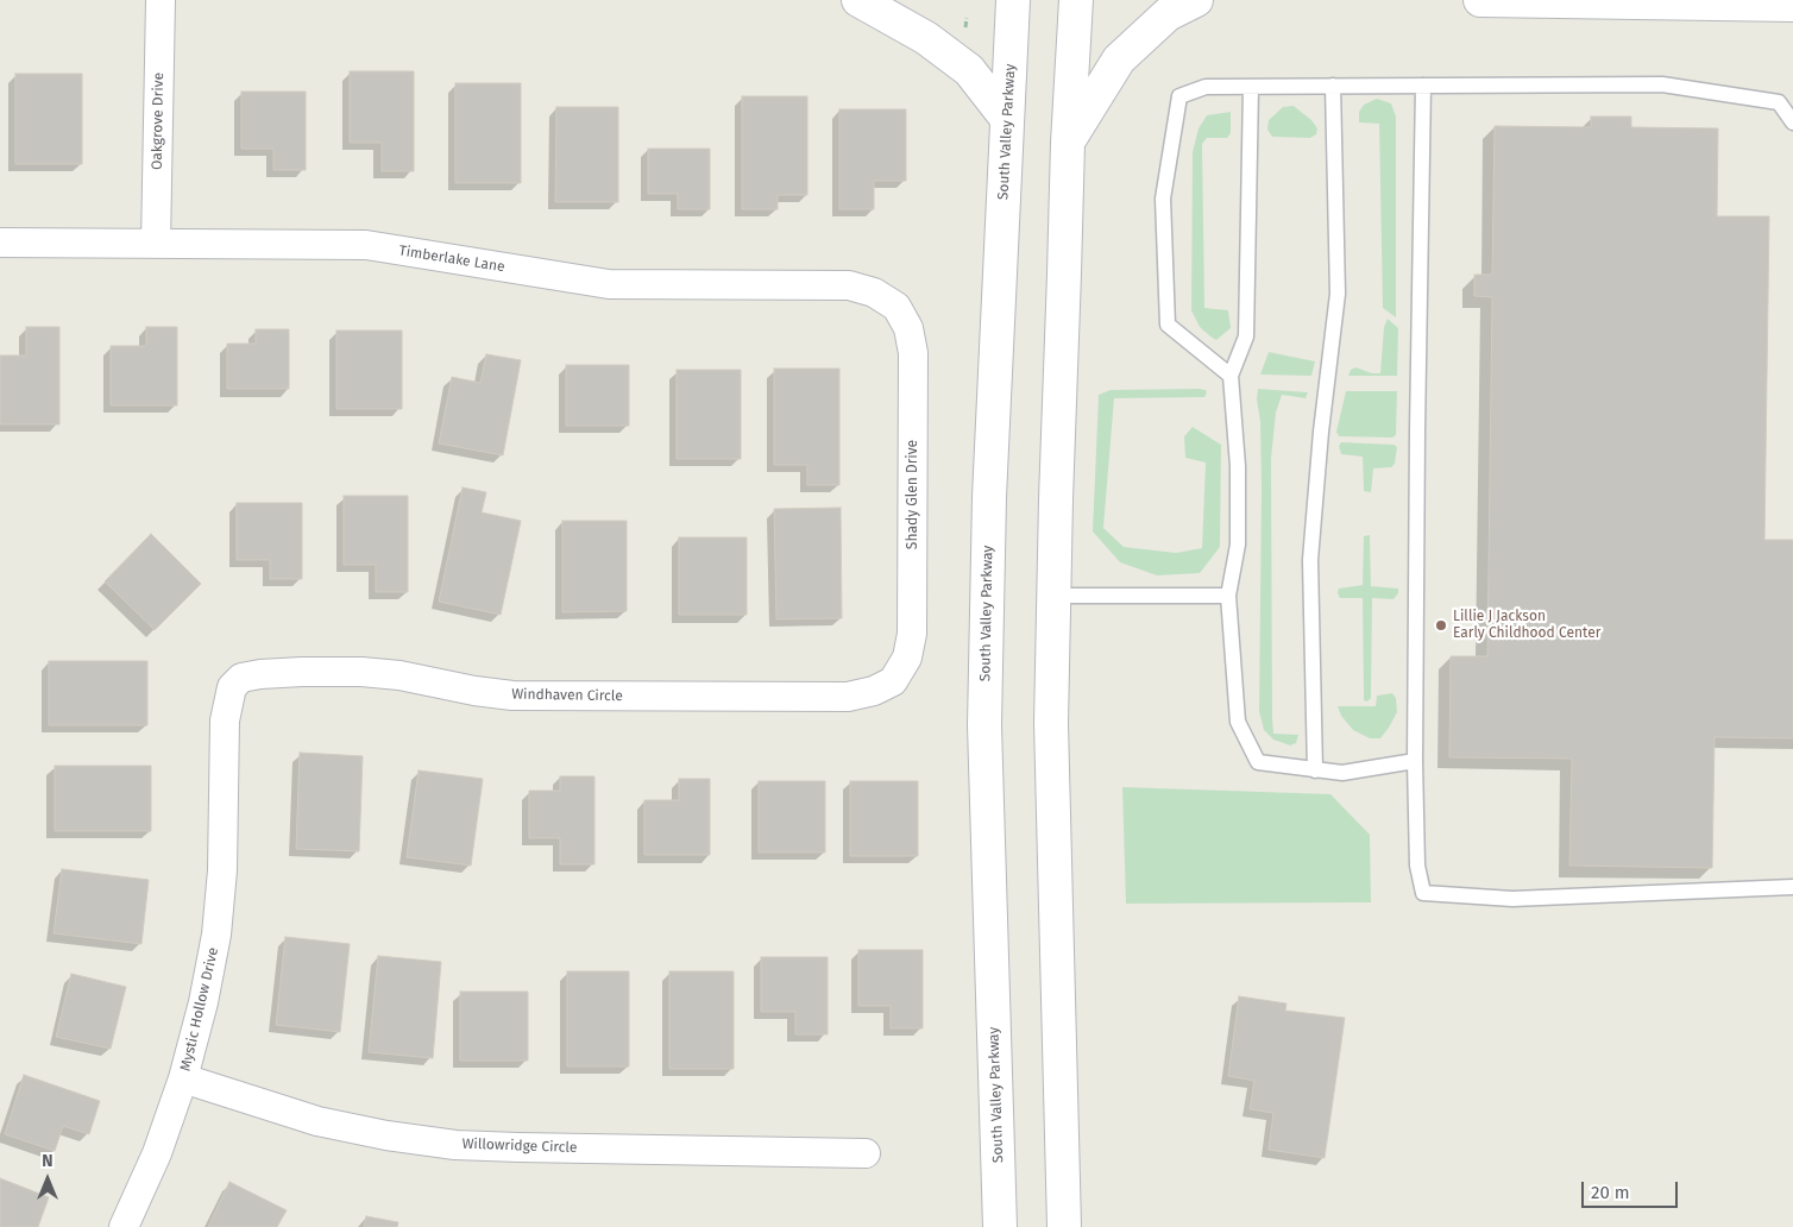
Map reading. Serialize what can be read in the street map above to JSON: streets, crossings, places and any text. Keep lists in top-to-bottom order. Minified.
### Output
{"streets":{"main road":["South Valley Parkway"],"street":["Oakgrove Drive","Timberlake Lane","Shady Glen Drive","Windhaven Circle","Mystic Hollow Drive","Willowridge Circle"]},"crossings":[["Oakgrove Drive","Timberlake Lane"],["Timberlake Lane","Shady Glen Drive"],["Shady Glen Drive","Windhaven Circle"],["Windhaven Circle","Mystic Hollow Drive"],["Mystic Hollow Drive","Willowridge Circle"]],"places":["Lillie J Jackson Early Childhood Center"],"scale_bar":"20 m","north":"top"}
